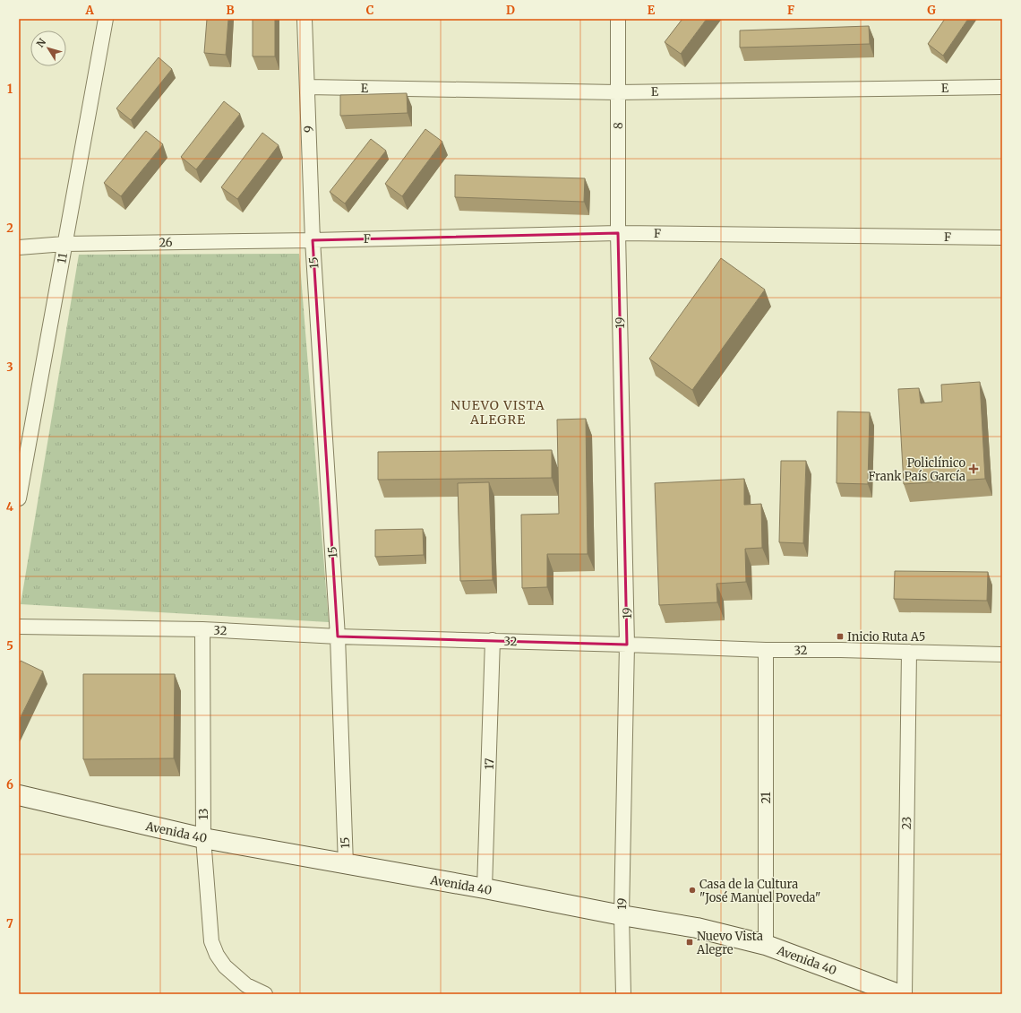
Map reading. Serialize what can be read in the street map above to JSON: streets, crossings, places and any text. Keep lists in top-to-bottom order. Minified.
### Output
{"streets":{"main road":["Avenida 40"],"street":["E","8","9","F","26","11","15","19","32","17","21","13","23"]},"crossings":[["E","8"],["E","9"],["8","F"],["8","19"],["9","F"],["9","26"],["9","15"],["F","26"],["F","15"],["F","19"],["26","11"],["26","15"],["15","32"],["15","Avenida 40"],["19","32"],["19","Avenida 40"],["32","17"],["32","21"],["32","13"],["32","23"],["17","Avenida 40"],["21","Avenida 40"],["13","Avenida 40"]],"districts":["NUEVO VISTA ALEGRE"],"places":{"health":["Policlínico Frank País García"],"transit":["Inicio Ruta A5","Nuevo Vista Alegre"],"other":["Casa de la Cultura \"José Manuel Poveda\""]},"north":"top left","grid":{"columns":["A","B","C","D","E","F","G"],"rows":["1","2","3","4","5","6","7"]}}
